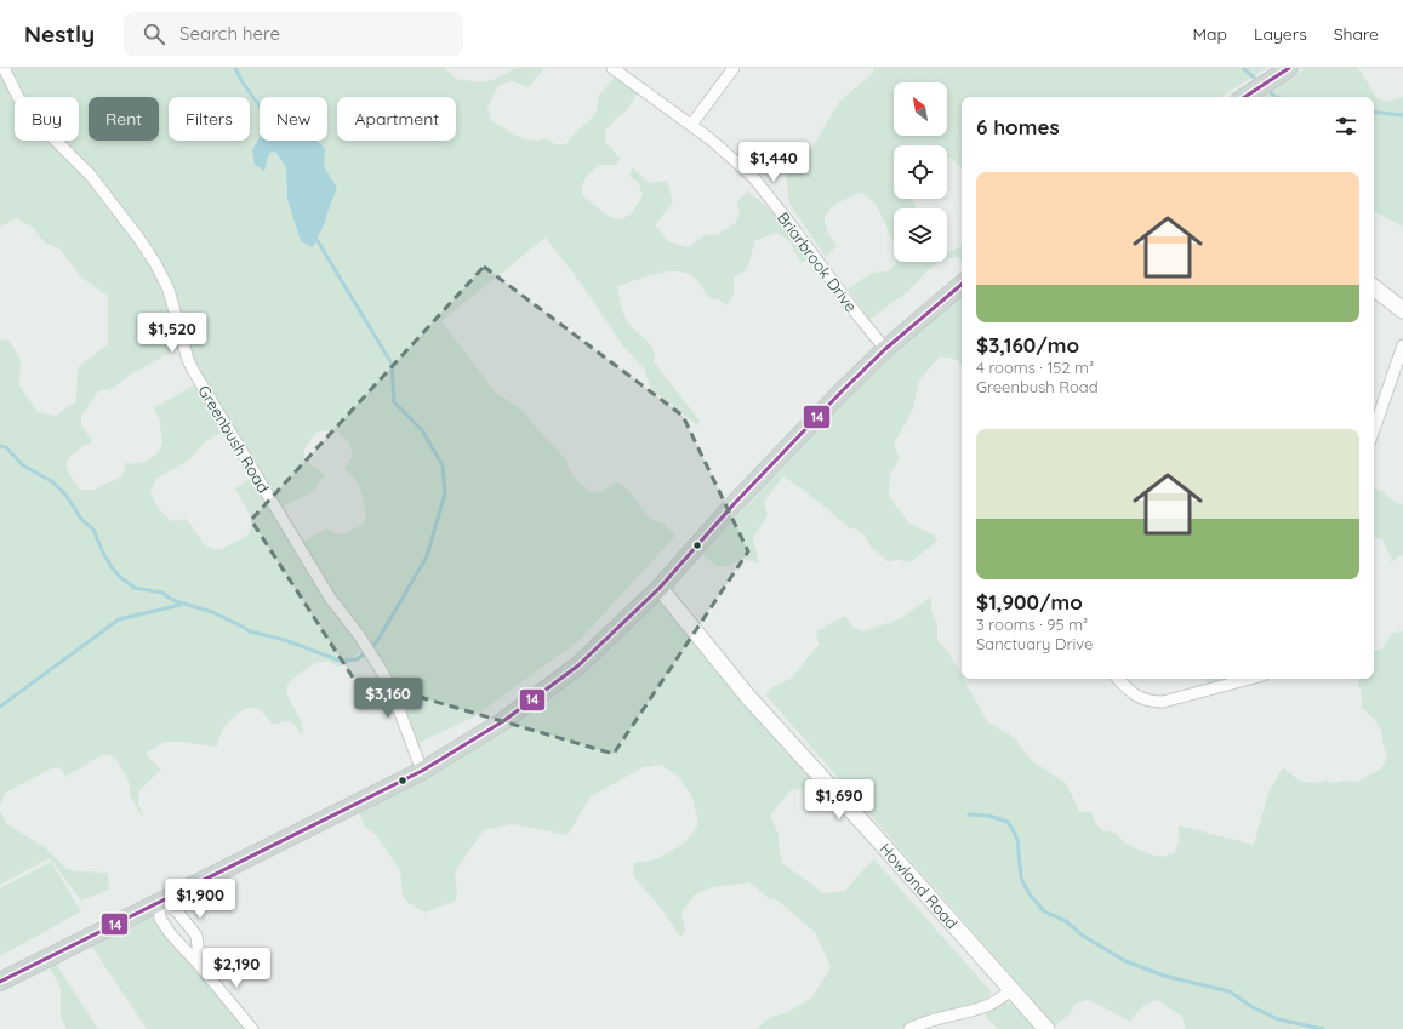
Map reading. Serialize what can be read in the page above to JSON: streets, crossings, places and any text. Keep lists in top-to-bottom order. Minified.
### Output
{"streets":{"street":["Briarbrook Drive","Greenbush Road","Howland Road"]},"lines":["transit line 14"],"north":"top left","page":{"header":"Nestly","search":"Search here","nav":["Map","Layers","Share"],"chip":["Buy","Rent","Filters","New","Apartment"],"heading":"6 homes","price":["$1,440","$1,520","$3,160","$1,690","$1,900","$2,190"],"list":[{"name":"$3,160/mo","note":"4 rooms · 152 m² · Greenbush Road"},{"name":"$1,900/mo","note":"3 rooms · 95 m² · Sanctuary Drive"}]}}
